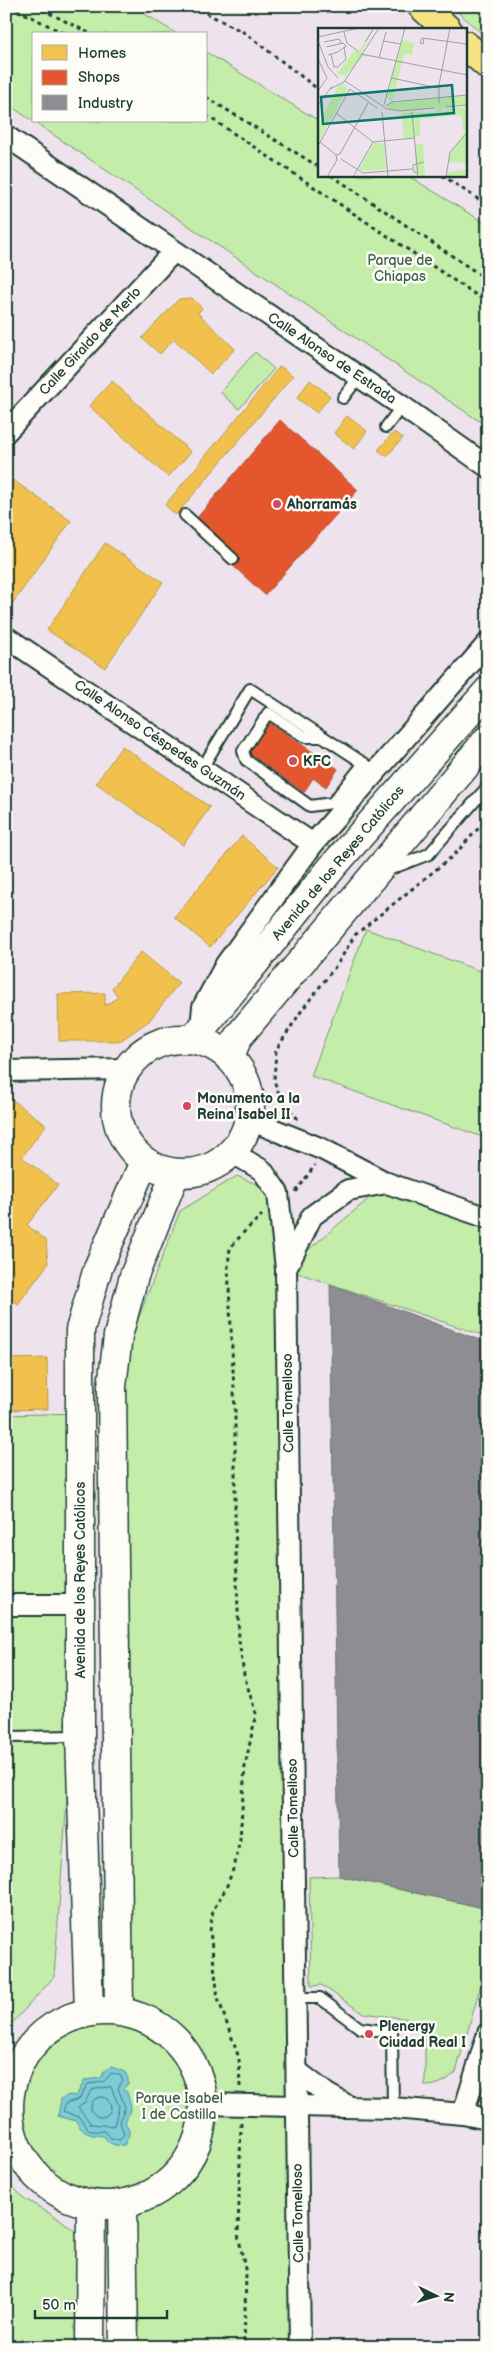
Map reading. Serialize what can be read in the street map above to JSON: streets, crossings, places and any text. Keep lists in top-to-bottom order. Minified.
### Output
{"streets":{"main road":["Avenida de los Reyes Católicos"],"street":["Calle Giraldo de Merlo","Calle Alonso de Estrada","Calle Alonso Céspedes Guzmán","Calle Tomelloso"]},"crossings":[["Calle Giraldo de Merlo","Calle Alonso de Estrada"],["Avenida de los Reyes Católicos","Calle Tomelloso"]],"parks":["Parque de Chiapas","Parque Isabel I de Castilla"],"places":["Ahorramás","KFC","Monumento a la Reina Isabel II","Plenergy Ciudad Real I"],"legend":["Homes","Shops","Industry"],"scale_bar":"50 m","north":"right"}
